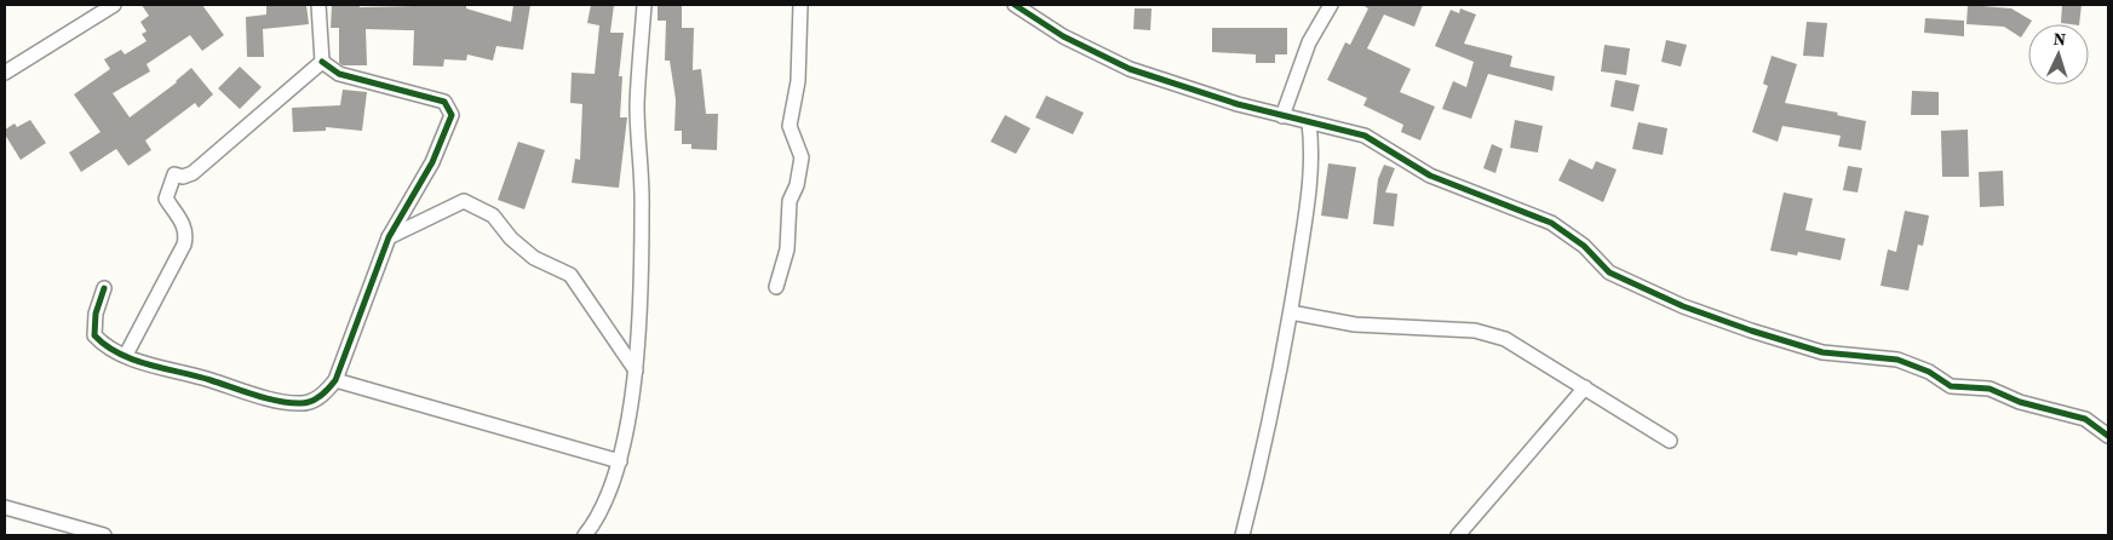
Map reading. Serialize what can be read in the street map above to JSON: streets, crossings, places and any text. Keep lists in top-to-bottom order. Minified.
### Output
{"north":"top"}
